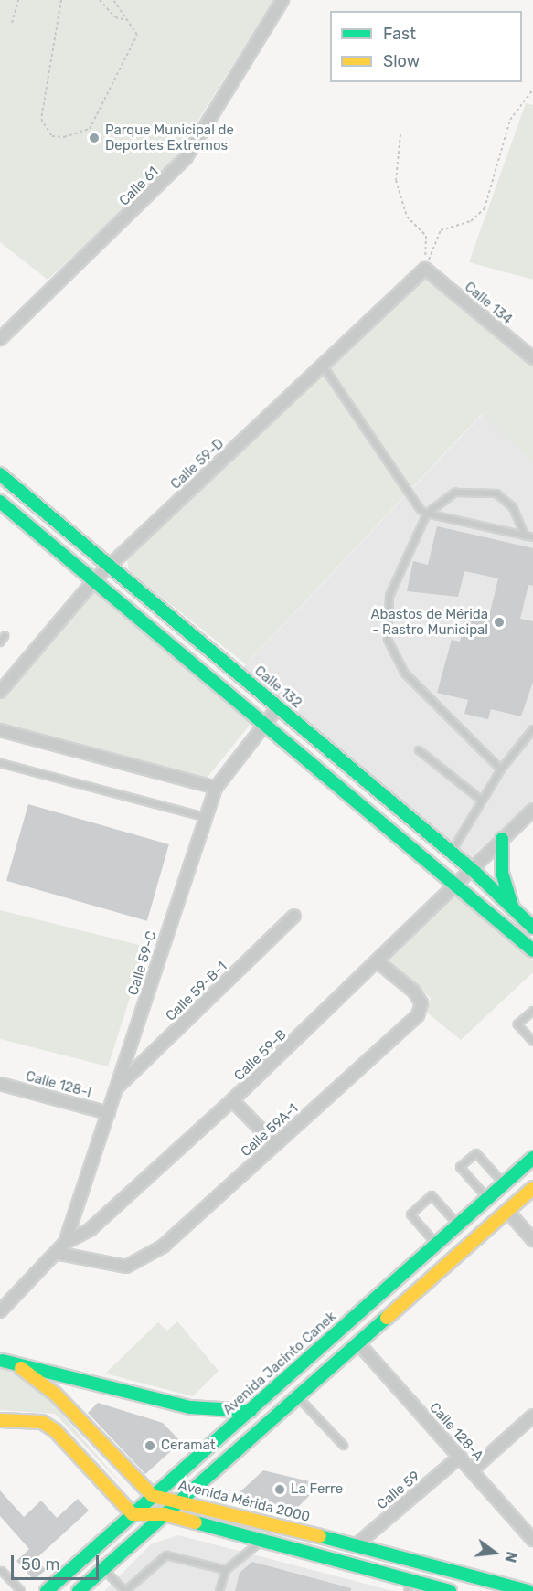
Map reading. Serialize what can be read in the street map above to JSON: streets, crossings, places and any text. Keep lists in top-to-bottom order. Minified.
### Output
{"streets":{"main road":["Calle 132","Avenida Jacinto Canek","Avenida Mérida 2000"],"street":["Calle 61","Calle 134","Calle 59-D","Calle 59-C","Calle 59-B-1","Calle 59-B","Calle 128-I","Calle 59A-1","Calle 128-A","Calle 59"]},"crossings":[["Calle 134","Calle 59-D"],["Calle 59-D","Calle 132"],["Calle 132","Calle 59-C"],["Calle 132","Calle 59-B"],["Calle 59-C","Calle 59-B-1"],["Calle 59-C","Calle 59-B"],["Calle 59-C","Calle 128-I"],["Calle 59-B","Calle 59A-1"],["Avenida Jacinto Canek","Avenida Mérida 2000"],["Calle 128-A","Calle 59"],["Calle 59","Avenida Mérida 2000"]],"places":["Parque Municipal de Deportes Extremos","Abastos de Mérida - Rastro Municipal","Ceramat","La Ferre"],"legend":["Fast","Slow"],"scale_bar":"50 m","north":"right"}
